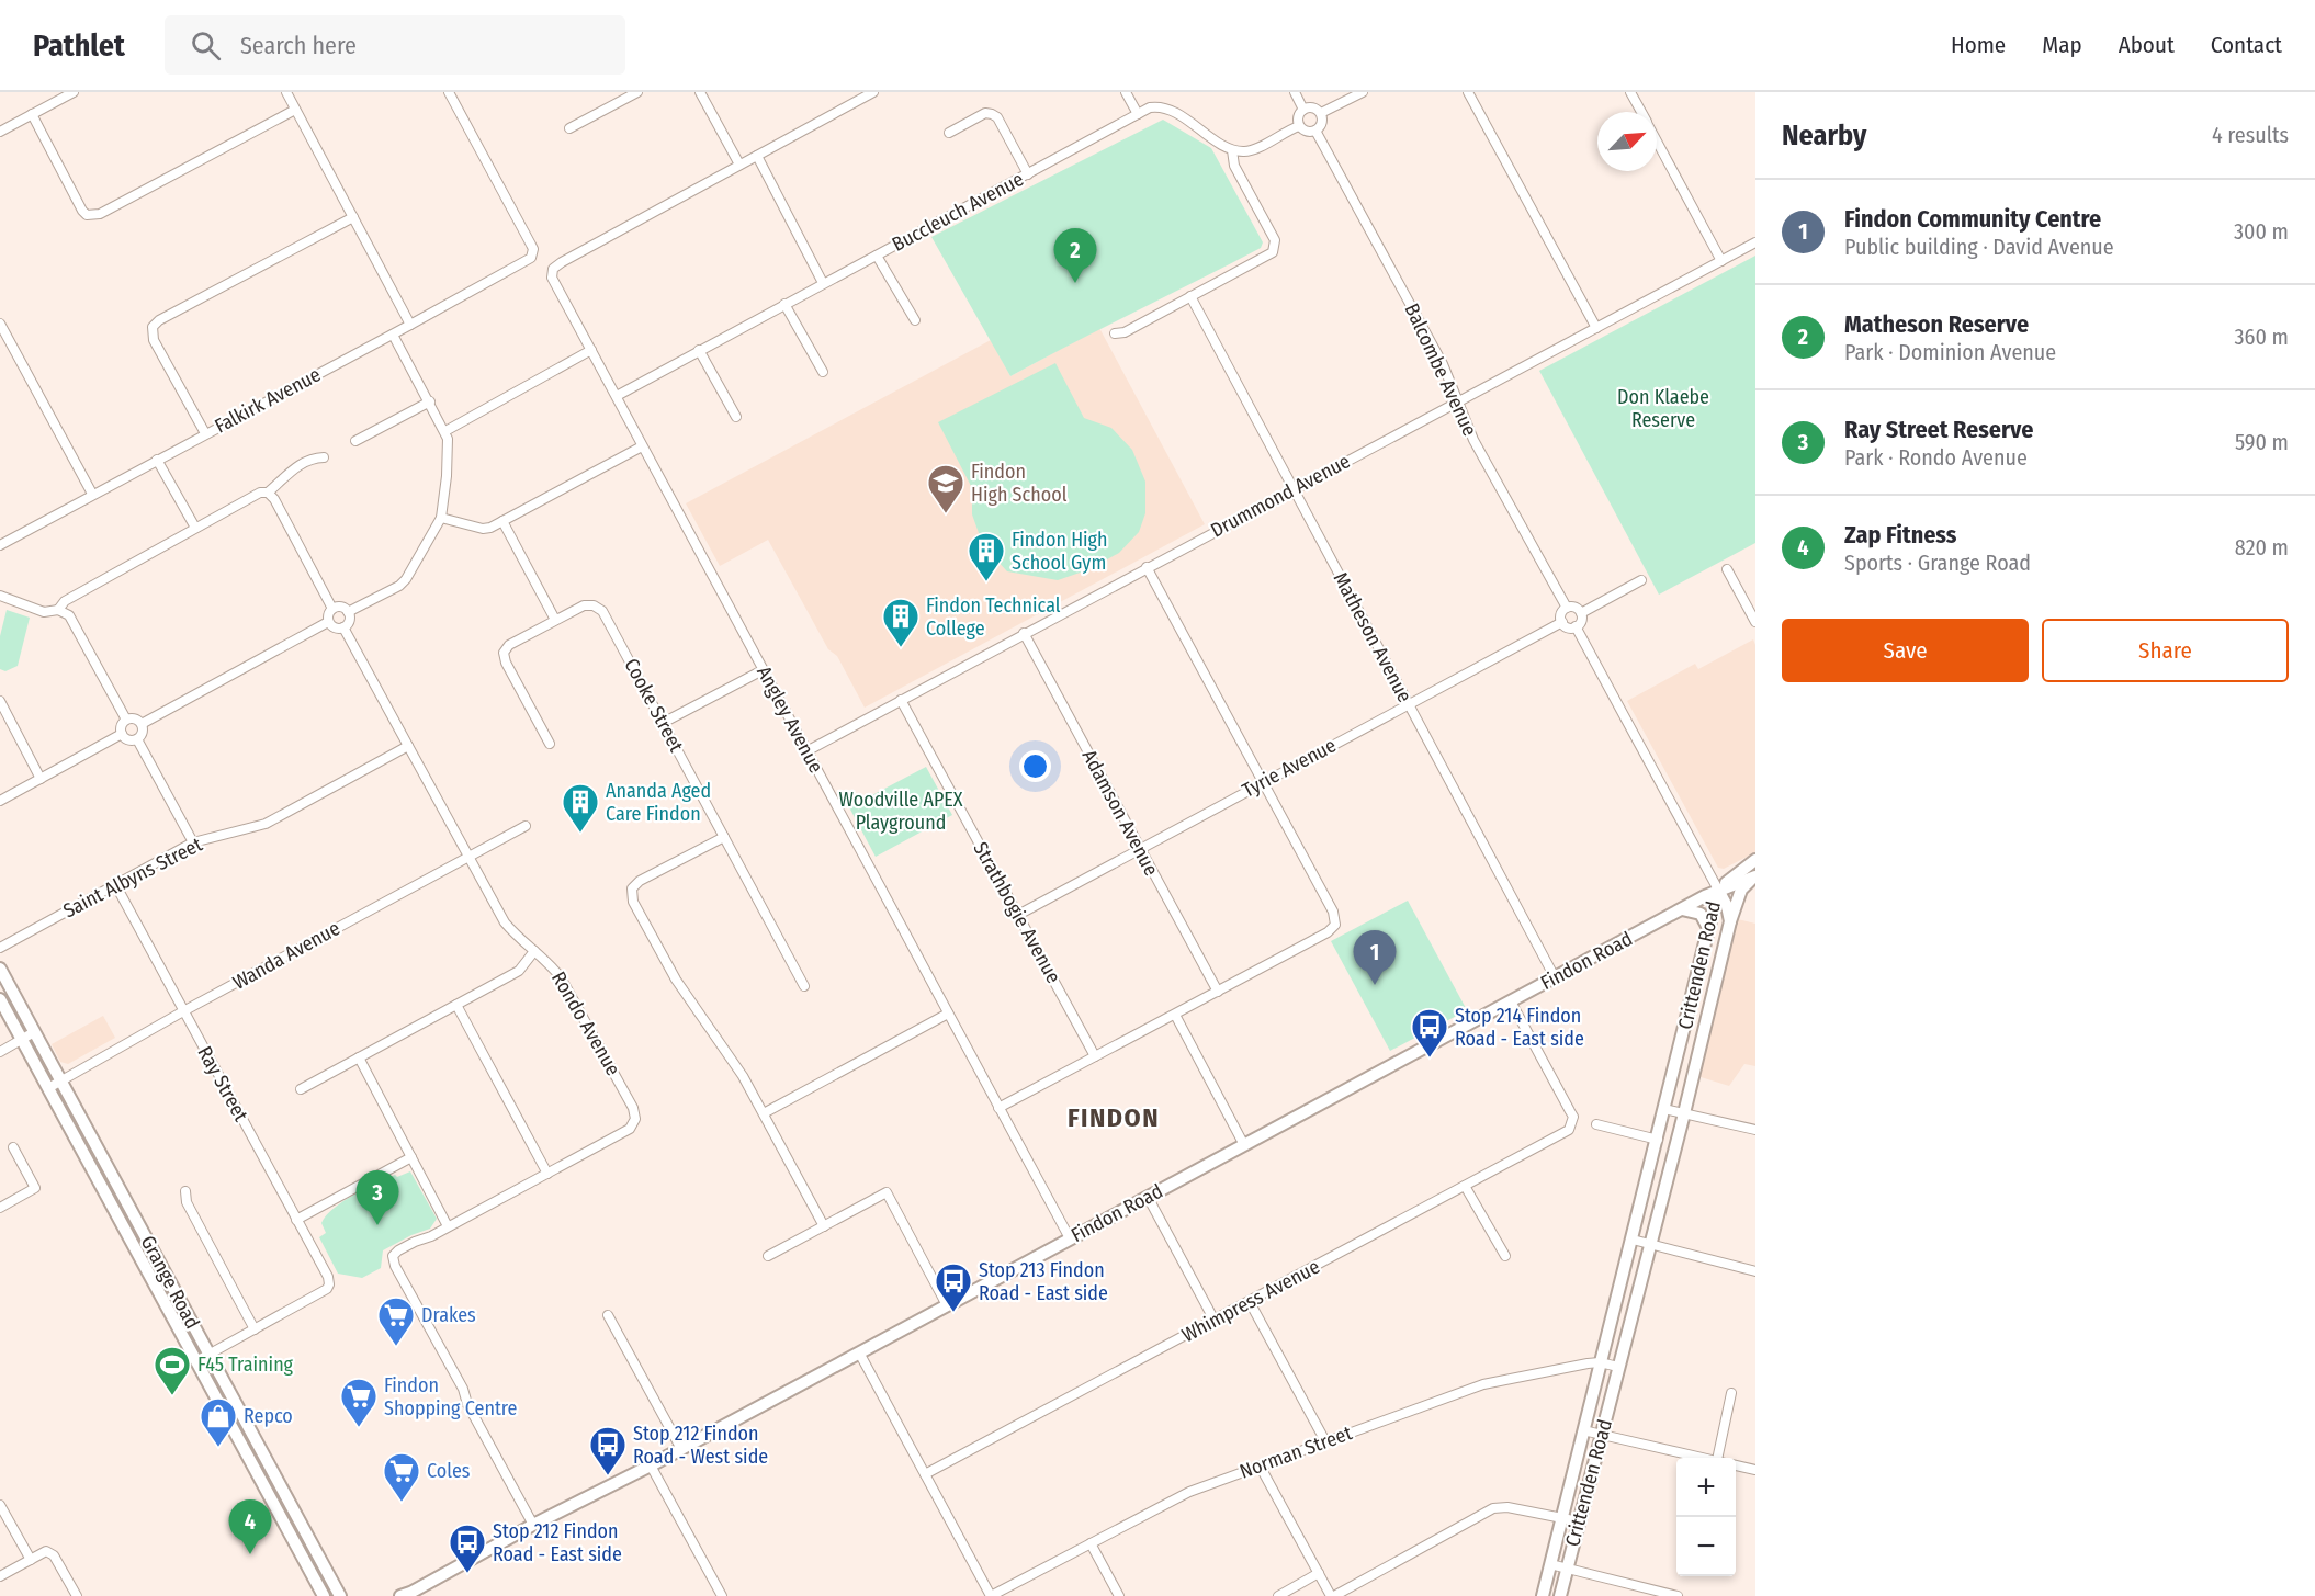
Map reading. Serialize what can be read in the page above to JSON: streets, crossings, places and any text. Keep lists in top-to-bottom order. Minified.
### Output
{"streets":{"main road":["Findon Road","Crittenden Road","Grange Road"],"street":["Buccleuch Avenue","Balcombe Avenue","Falkirk Avenue","Drummond Avenue","Matheson Avenue","Cooke Street","Angley Avenue","Tyrie Avenue","Adamson Avenue","Saint Albyns Street","Strathbogie Avenue","Wanda Avenue","Rondo Avenue","Ray Street","Whimpress Avenue","Norman Street"]},"crossings":[["Buccleuch Avenue","Angley Avenue"],["Balcombe Avenue","Drummond Avenue"],["Balcombe Avenue","Tyrie Avenue"],["Drummond Avenue","Matheson Avenue"],["Drummond Avenue","Angley Avenue"],["Drummond Avenue","Adamson Avenue"],["Drummond Avenue","Strathbogie Avenue"],["Matheson Avenue","Tyrie Avenue"],["Matheson Avenue","Findon Road"],["Angley Avenue","Findon Road"],["Tyrie Avenue","Adamson Avenue"],["Tyrie Avenue","Strathbogie Avenue"],["Saint Albyns Street","Rondo Avenue"],["Saint Albyns Street","Ray Street"],["Wanda Avenue","Rondo Avenue"],["Wanda Avenue","Ray Street"],["Wanda Avenue","Grange Road"],["Findon Road","Crittenden Road"],["Findon Road","Rondo Avenue"],["Findon Road","Whimpress Avenue"],["Crittenden Road","Norman Street"]],"districts":["FINDON"],"parks":["Don Klaebe Reserve","Woodville APEX Playground"],"places":{"school or university":["Findon High School"],"building":["Findon High School Gym","Findon Technical College","Ananda Aged Care Findon"],"bus stop":["Stop 214 Findon Road - East side","Stop 213 Findon Road - East side","Stop 212 Findon Road - West side","Stop 212 Findon Road - East side"],"supermarket":["Drakes","Findon Shopping Centre","Coles"],"sports":["F45 Training"],"shop":["Repco"]},"north":"top right","page":{"header":"Pathlet","search":"Search here","nav":["Home","Map","About","Contact"],"heading":["Nearby","4 results"],"list":[{"mark":"1","name":"Findon Community Centre","note":"Public building · David Avenue","value":"300 m"},{"mark":"2","name":"Matheson Reserve","note":"Park · Dominion Avenue","value":"360 m"},{"mark":"3","name":"Ray Street Reserve","note":"Park · Rondo Avenue","value":"590 m"},{"mark":"4","name":"Zap Fitness","note":"Sports · Grange Road","value":"820 m"}],"pins":["2","1","3","4"],"buttons":["Save","Share"],"map_buttons":["+","−"]}}
